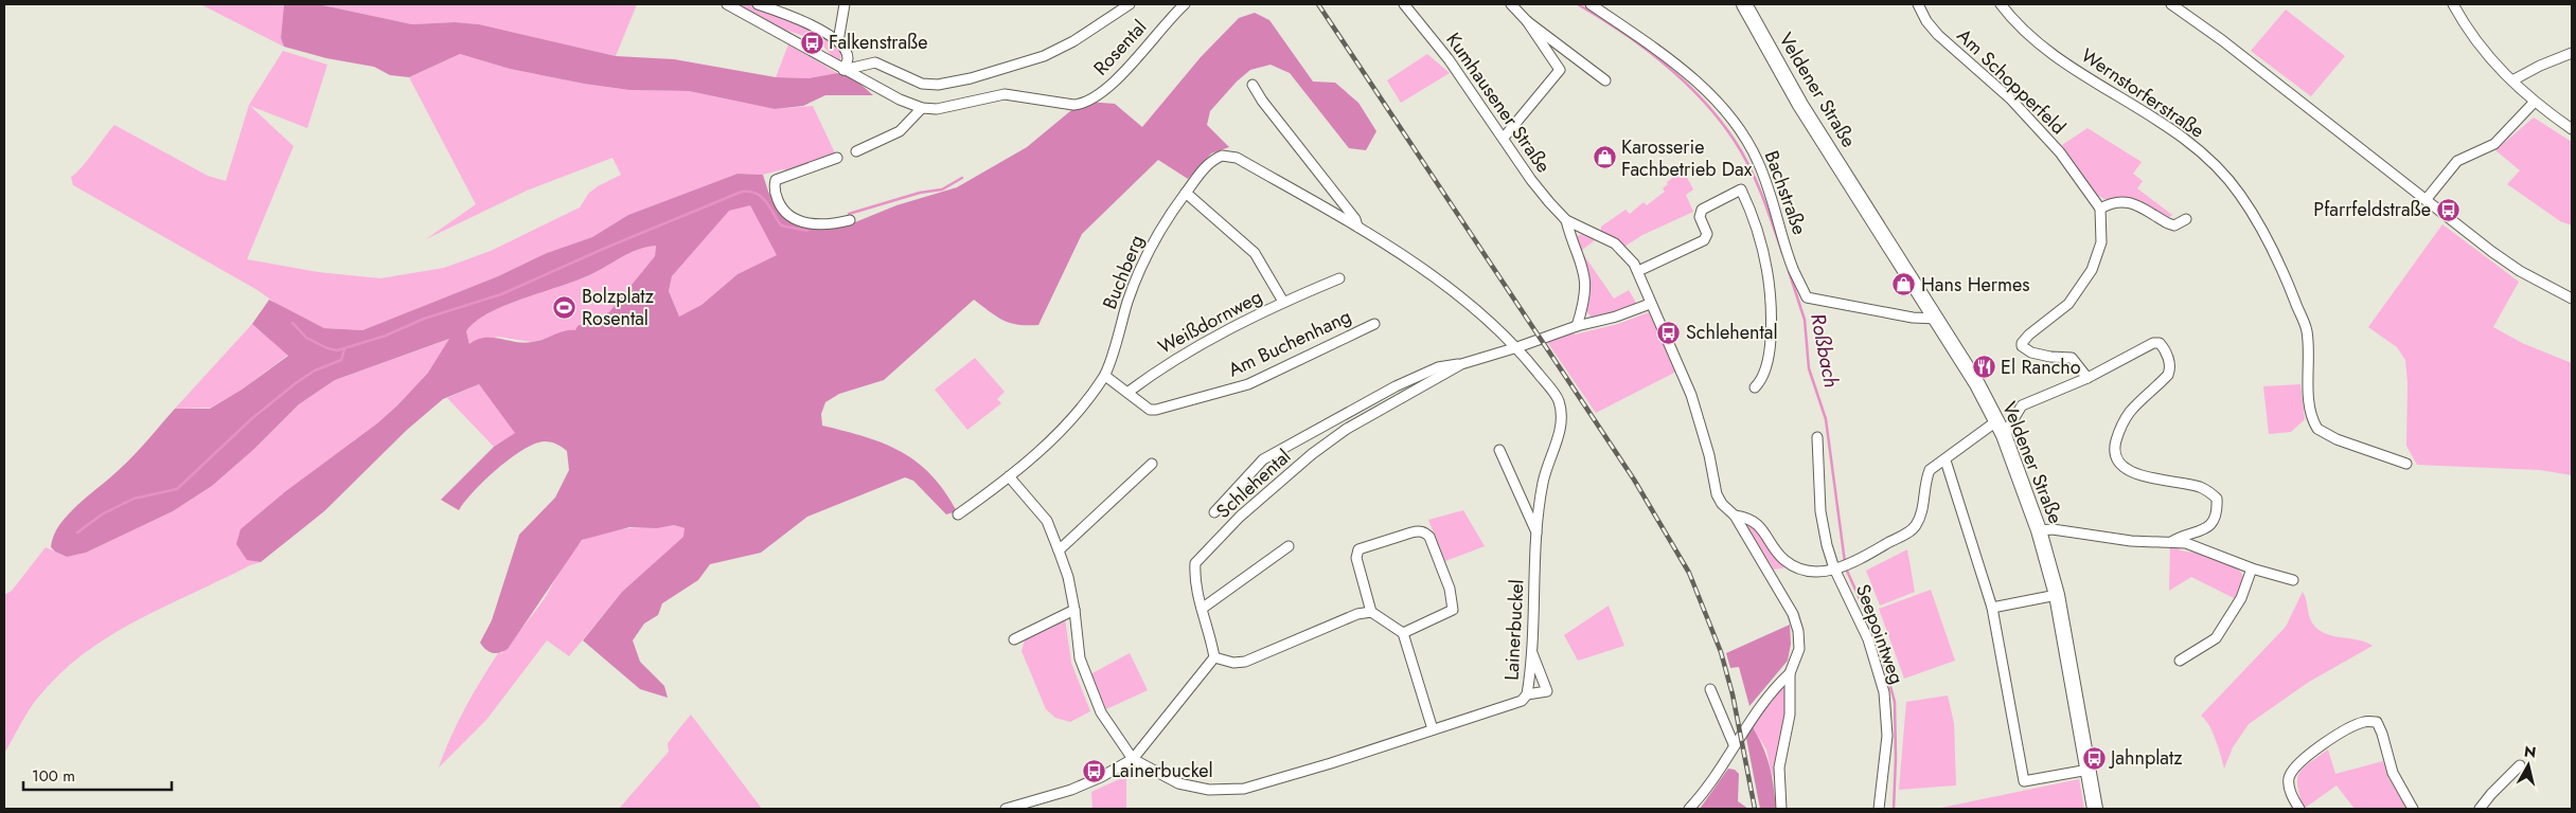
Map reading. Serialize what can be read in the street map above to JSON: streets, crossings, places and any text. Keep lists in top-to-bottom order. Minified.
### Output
{"streets":{"main road":["Veldener Straße"],"street":["Rosental","Am Schopperfeld","Wernstorferstraße","Kumhausener Straße","Bachstraße","Buchberg","Weißdornweg","Am Buchenhang","Schlehental","Lainerbuckel","Seepointweg"]},"crossings":[["Veldener Straße","Bachstraße"],["Kumhausener Straße","Schlehental"],["Buchberg","Weißdornweg"],["Buchberg","Am Buchenhang"],["Buchberg","Schlehental"],["Buchberg","Lainerbuckel"],["Weißdornweg","Am Buchenhang"],["Schlehental","Lainerbuckel"]],"water":["Roßbach"],"places":{"bus stop":["Falkenstraße","Pfarrfeldstraße","Schlehental","Jahnplatz","Lainerbuckel"],"shop":["Karosserie Fachbetrieb Dax","Hans Hermes"],"sports":["Bolzplatz Rosental"],"restaurant":["El Rancho"]},"scale_bar":"100 m","north":"top"}
